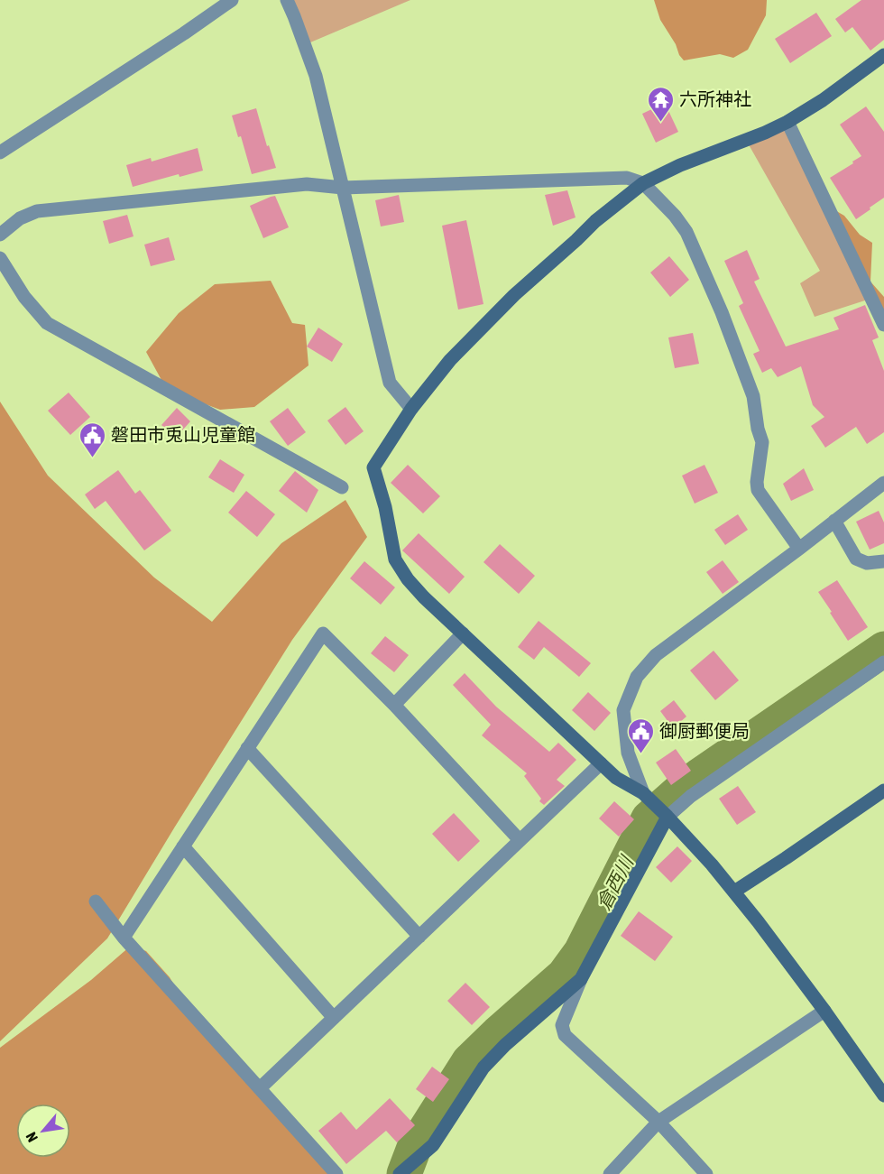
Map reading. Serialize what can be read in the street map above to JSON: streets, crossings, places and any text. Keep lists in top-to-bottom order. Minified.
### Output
{"water":["倉西川"],"places":{"temple":["六所神社"],"public building":["磐田市兎山児童館","御厨郵便局"]},"north":"bottom left"}
